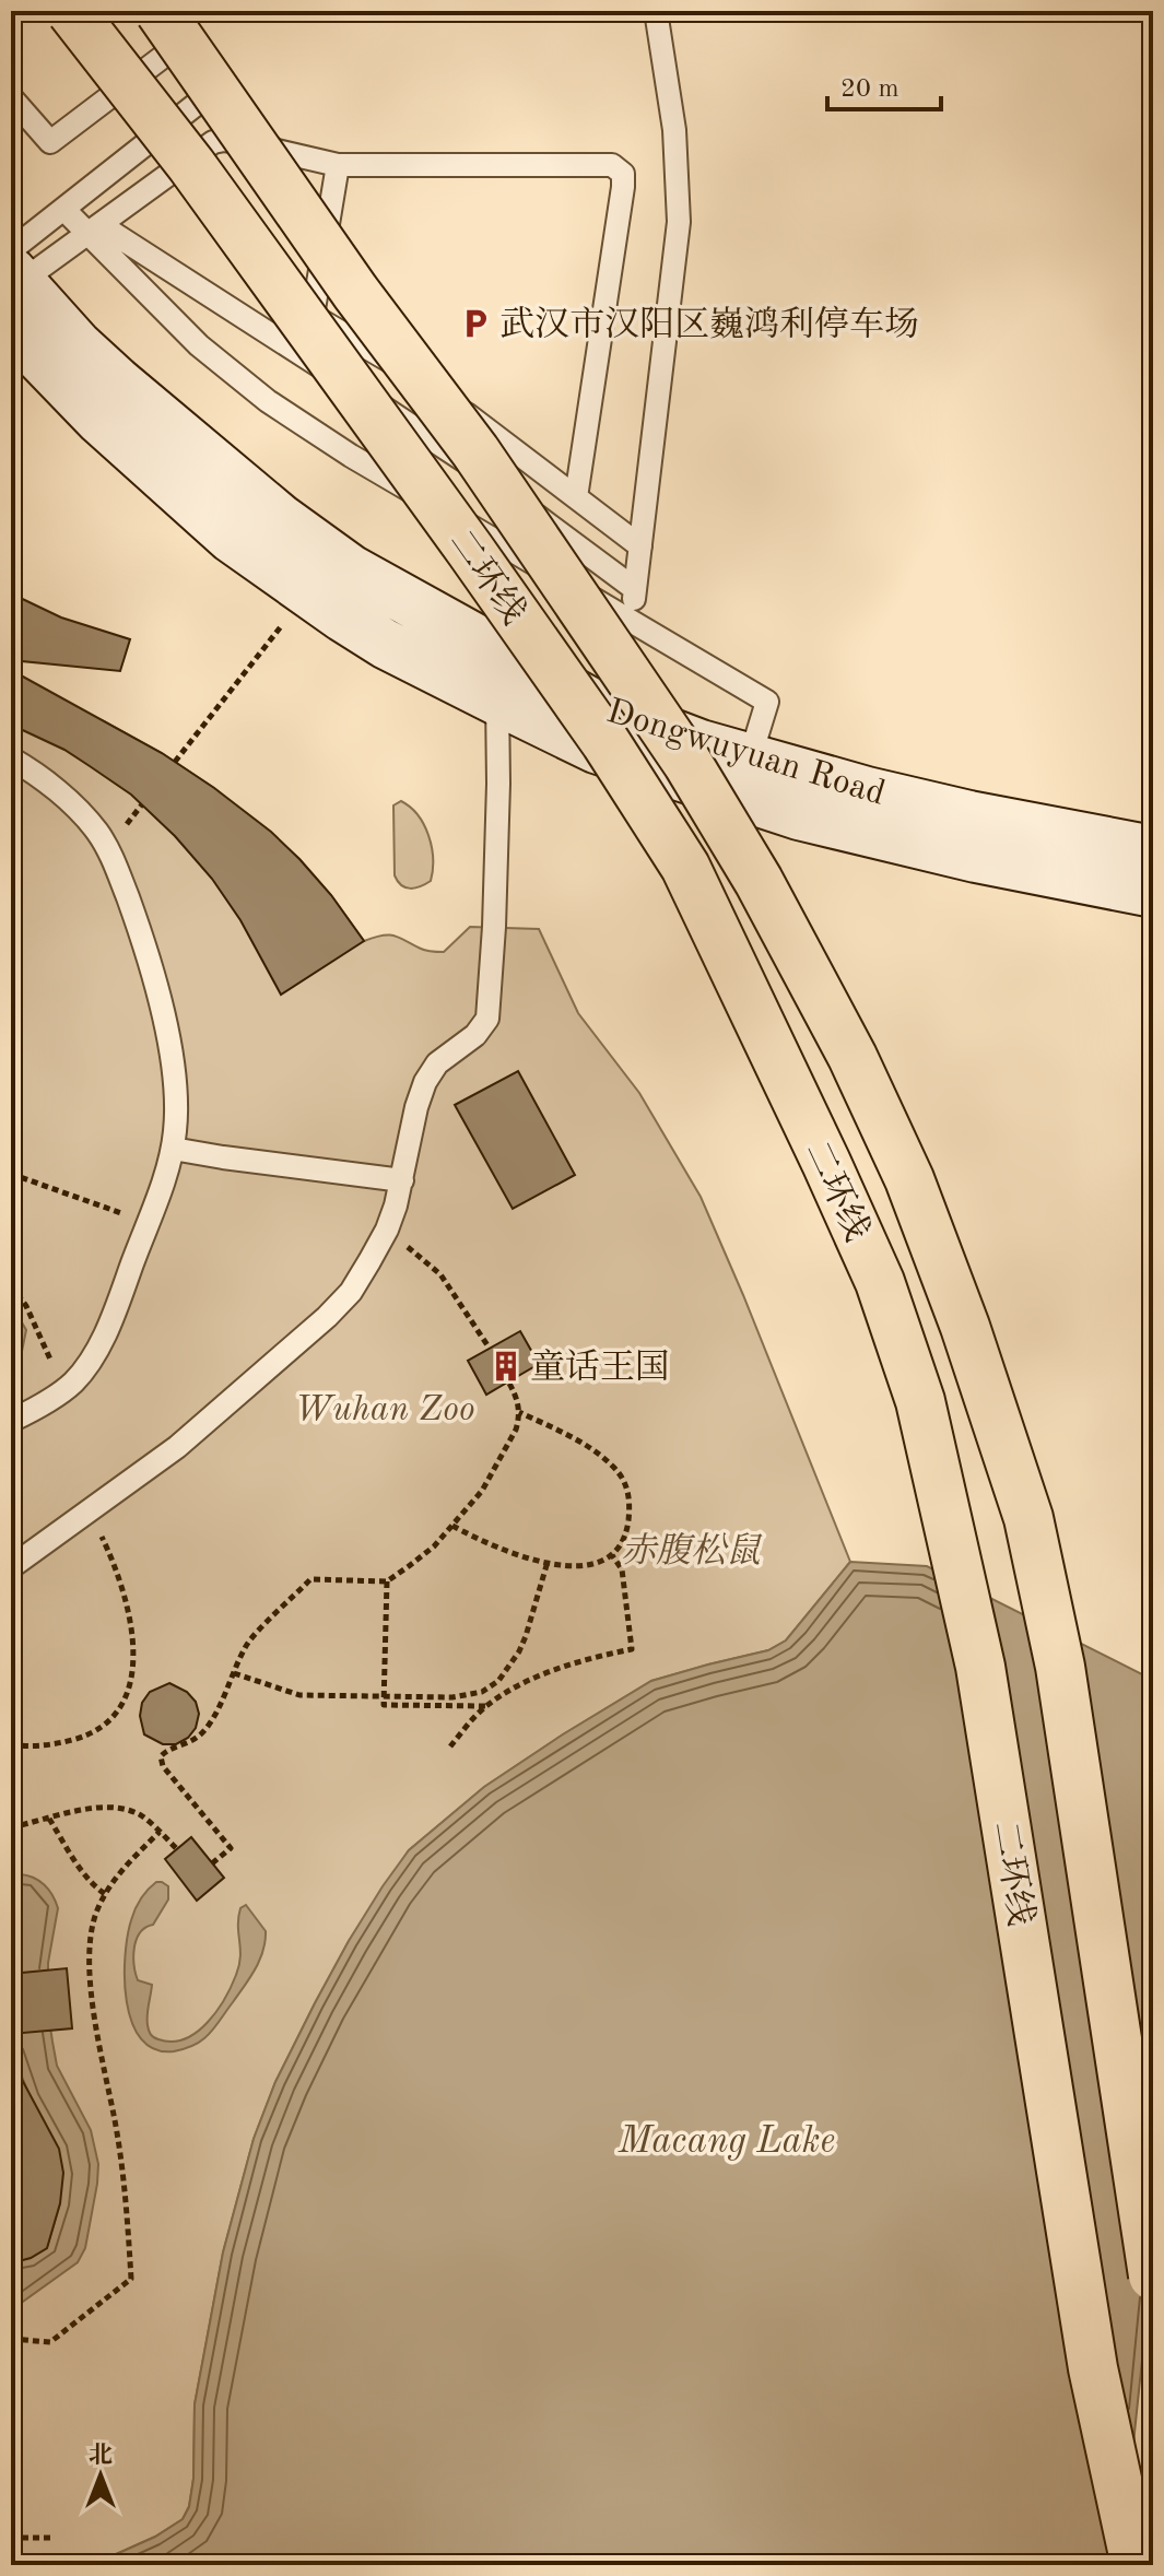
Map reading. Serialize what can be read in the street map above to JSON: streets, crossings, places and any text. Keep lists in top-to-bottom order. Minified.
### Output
{"streets":{"highway":["二环线"],"main road":["Dongwuyuan Road"]},"water":["Macang Lake"],"parks":["Wuhan Zoo","赤腹松鼠"],"places":{"parking":["武汉市汉阳区巍鸿利停车场"],"building":["童话王国"]},"scale_bar":"20 m","north":"top"}
